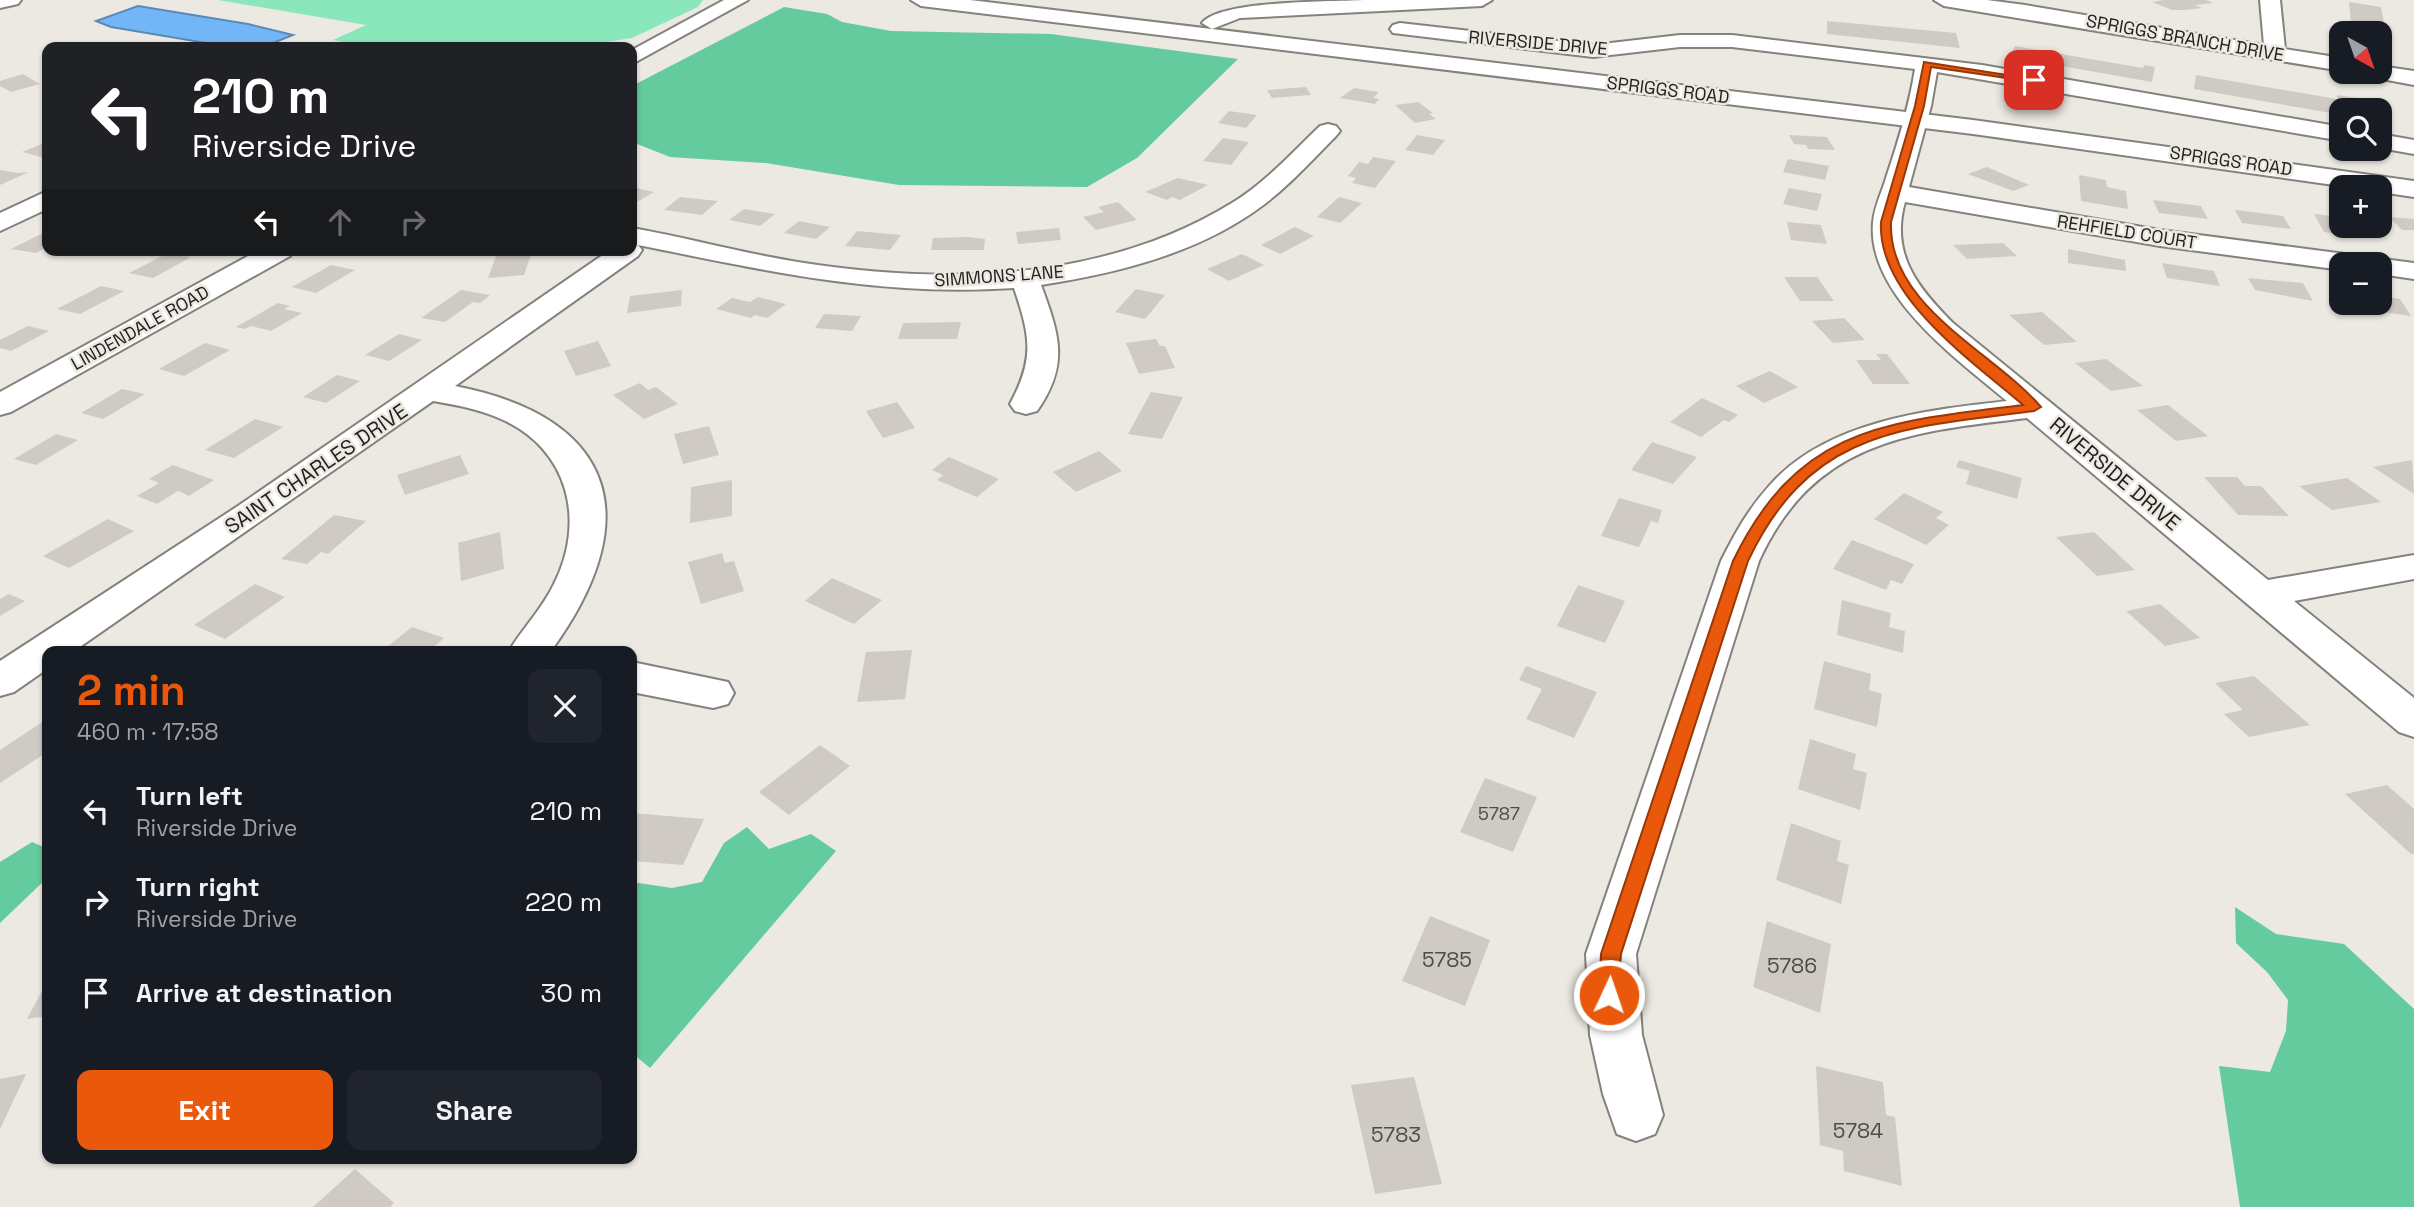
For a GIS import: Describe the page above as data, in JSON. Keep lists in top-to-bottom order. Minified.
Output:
{"streets":{"street":["SPRIGGS BRANCH DRIVE","RIVERSIDE DRIVE","SPRIGGS ROAD","REHFIELD COURT","SIMMONS LANE","LINDENDALE ROAD","SAINT CHARLES DRIVE"]},"crossings":[["RIVERSIDE DRIVE","SPRIGGS ROAD"],["RIVERSIDE DRIVE","REHFIELD COURT"]],"house_numbers":["5787","5785","5786","5784","5783"],"north":"bottom right","page":{"map_buttons":["+","−"],"turn":["210 m","Riverside Drive"],"heading":["2 min","460 m · 17:58"],"list":[{"name":"Turn left","note":"Riverside Drive","value":"210 m"},{"name":"Turn right","note":"Riverside Drive","value":"220 m"},{"name":"Arrive at destination","value":"30 m"}],"buttons":["Exit","Share"]}}
